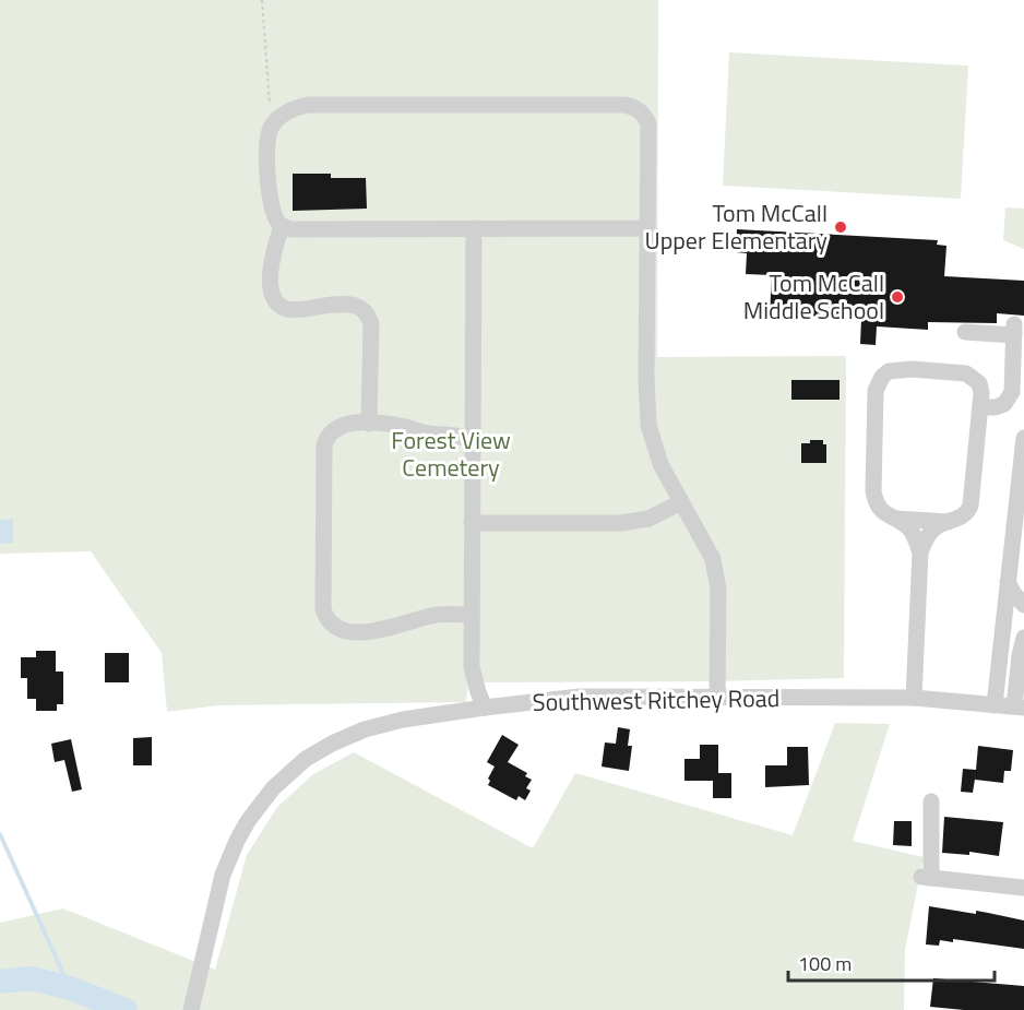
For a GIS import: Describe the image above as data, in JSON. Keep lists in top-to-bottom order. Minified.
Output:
{"streets":{"street":["Southwest Ritchey Road"]},"parks":["Forest View Cemetery"],"places":["Tom McCall Upper Elementary","Tom McCall Middle School"],"scale_bar":"100 m"}
